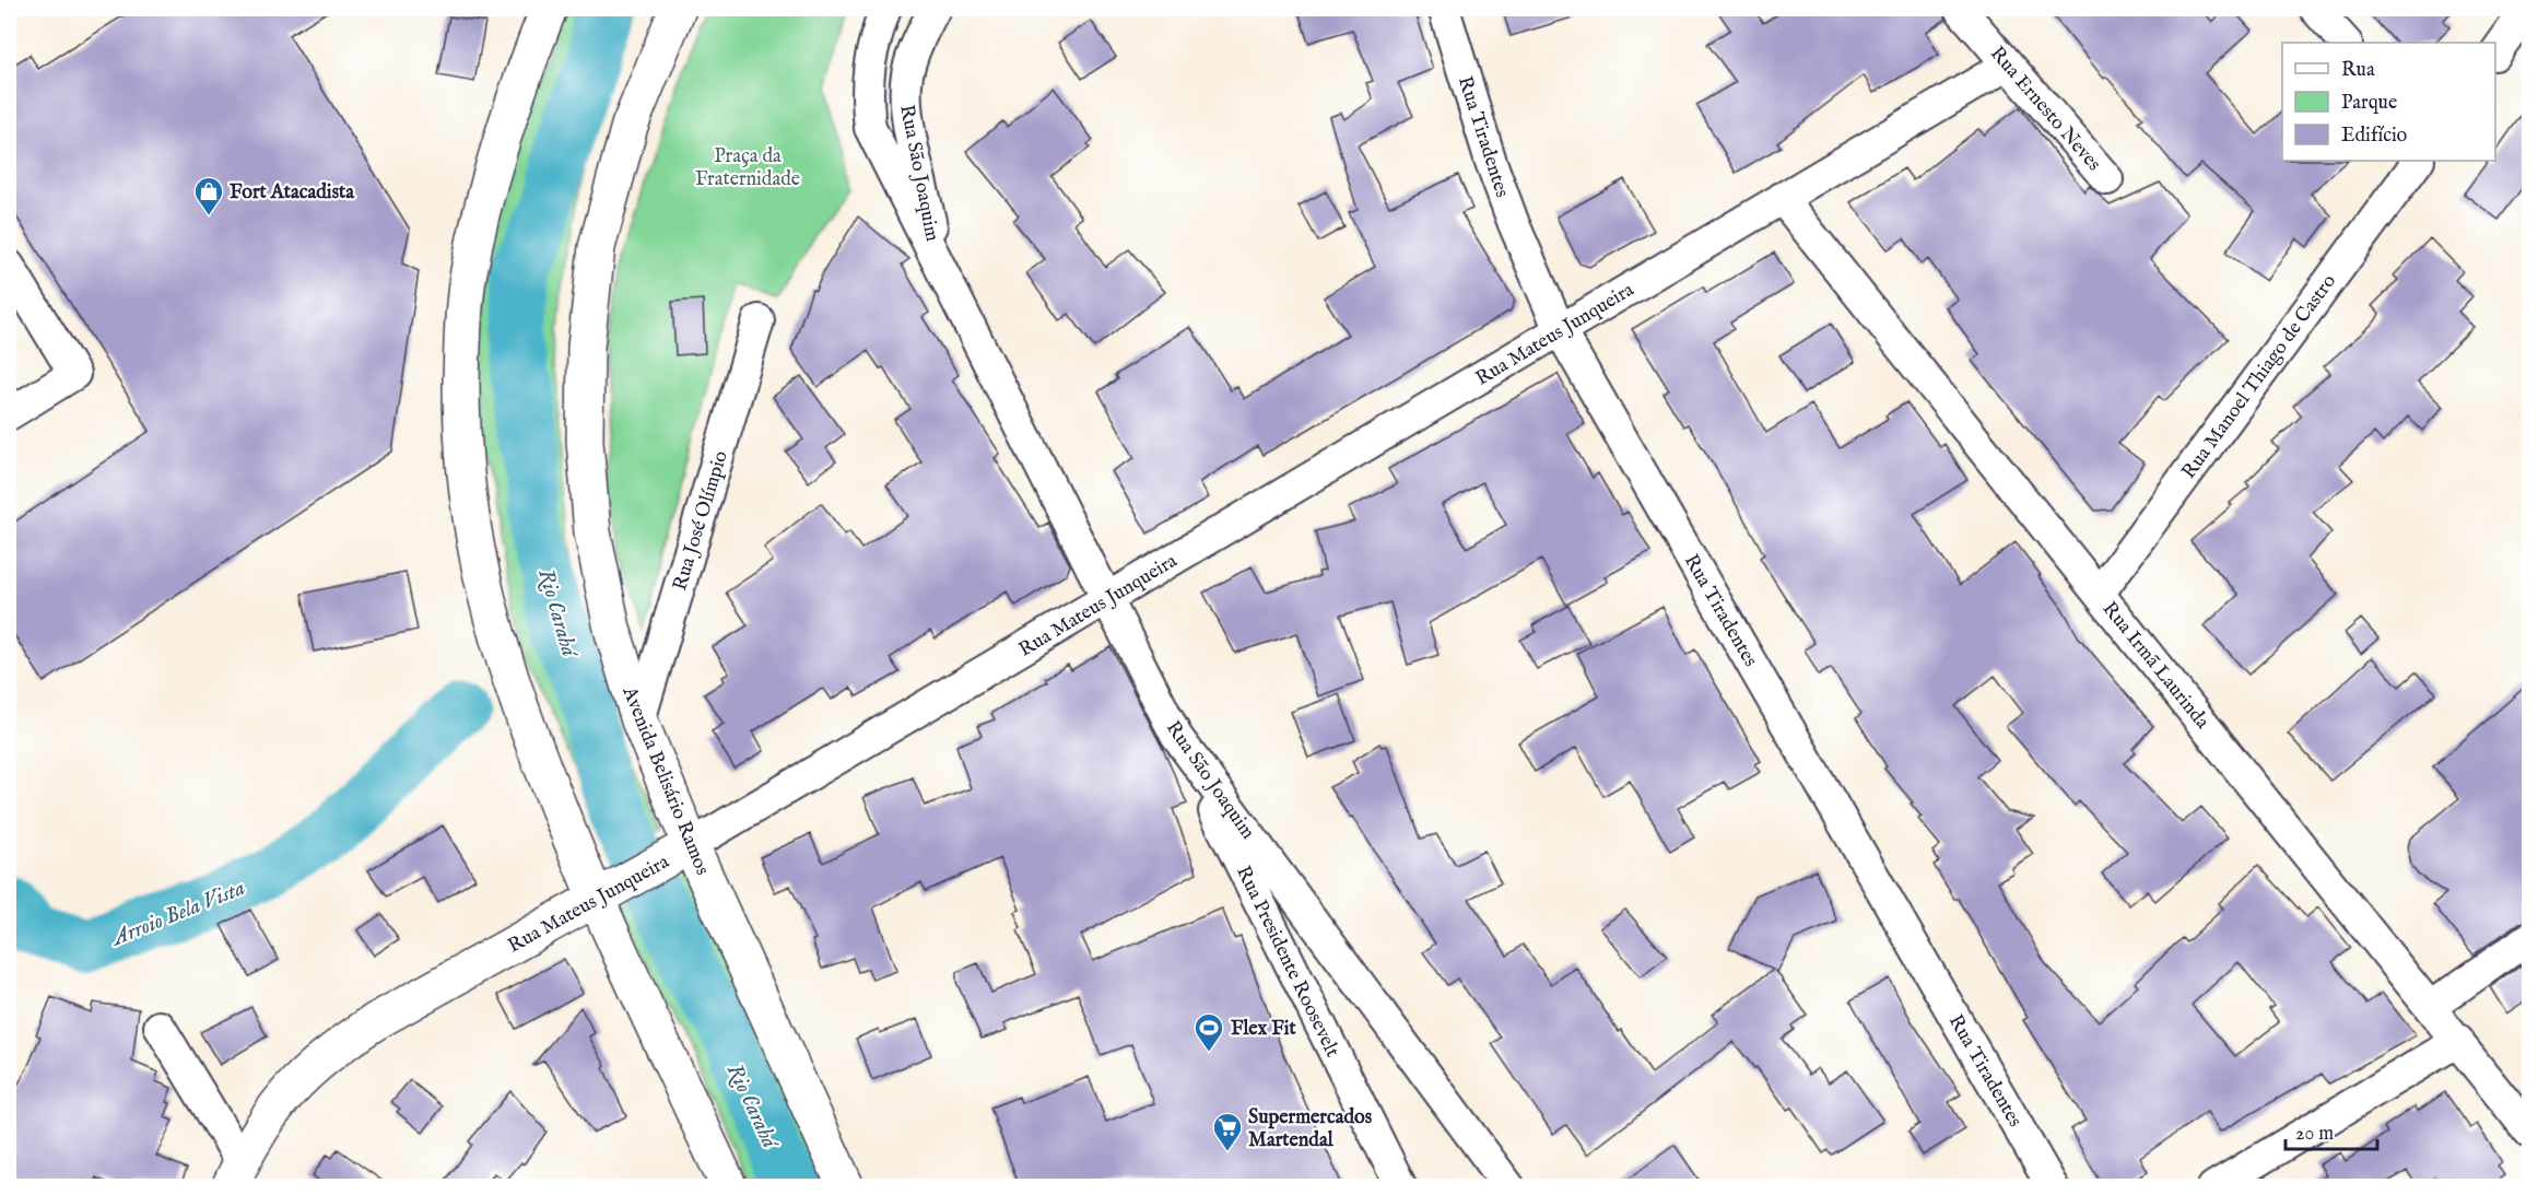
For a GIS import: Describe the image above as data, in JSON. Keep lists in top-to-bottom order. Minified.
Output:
{"streets":{"main road":["Rua Mateus Junqueira","Avenida Belisário Ramos"],"street":["Rua Ernesto Neves","Rua Tiradentes","Rua São Joaquim","Rua Manoel Thiago de Castro","Rua José Olímpio","Rua Irmã Laurinda","Rua Presidente Roosevelt"]},"crossings":[["Rua Ernesto Neves","Rua Mateus Junqueira"],["Rua Tiradentes","Rua Mateus Junqueira"],["Rua São Joaquim","Rua Mateus Junqueira"],["Rua São Joaquim","Rua Presidente Roosevelt"],["Rua Mateus Junqueira","Rua Irmã Laurinda"],["Rua Mateus Junqueira","Avenida Belisário Ramos"],["Rua Manoel Thiago de Castro","Rua Irmã Laurinda"],["Rua José Olímpio","Avenida Belisário Ramos"]],"water":["Rio Carahá","Arroio Bela Vista"],"parks":["Praça da Fraternidade"],"places":{"shop":["Fort Atacadista"],"sports":["Flex Fit"],"supermarket":["Supermercados Martendal"]},"legend":["Rua","Parque","Edifício"],"scale_bar":"20 m"}
